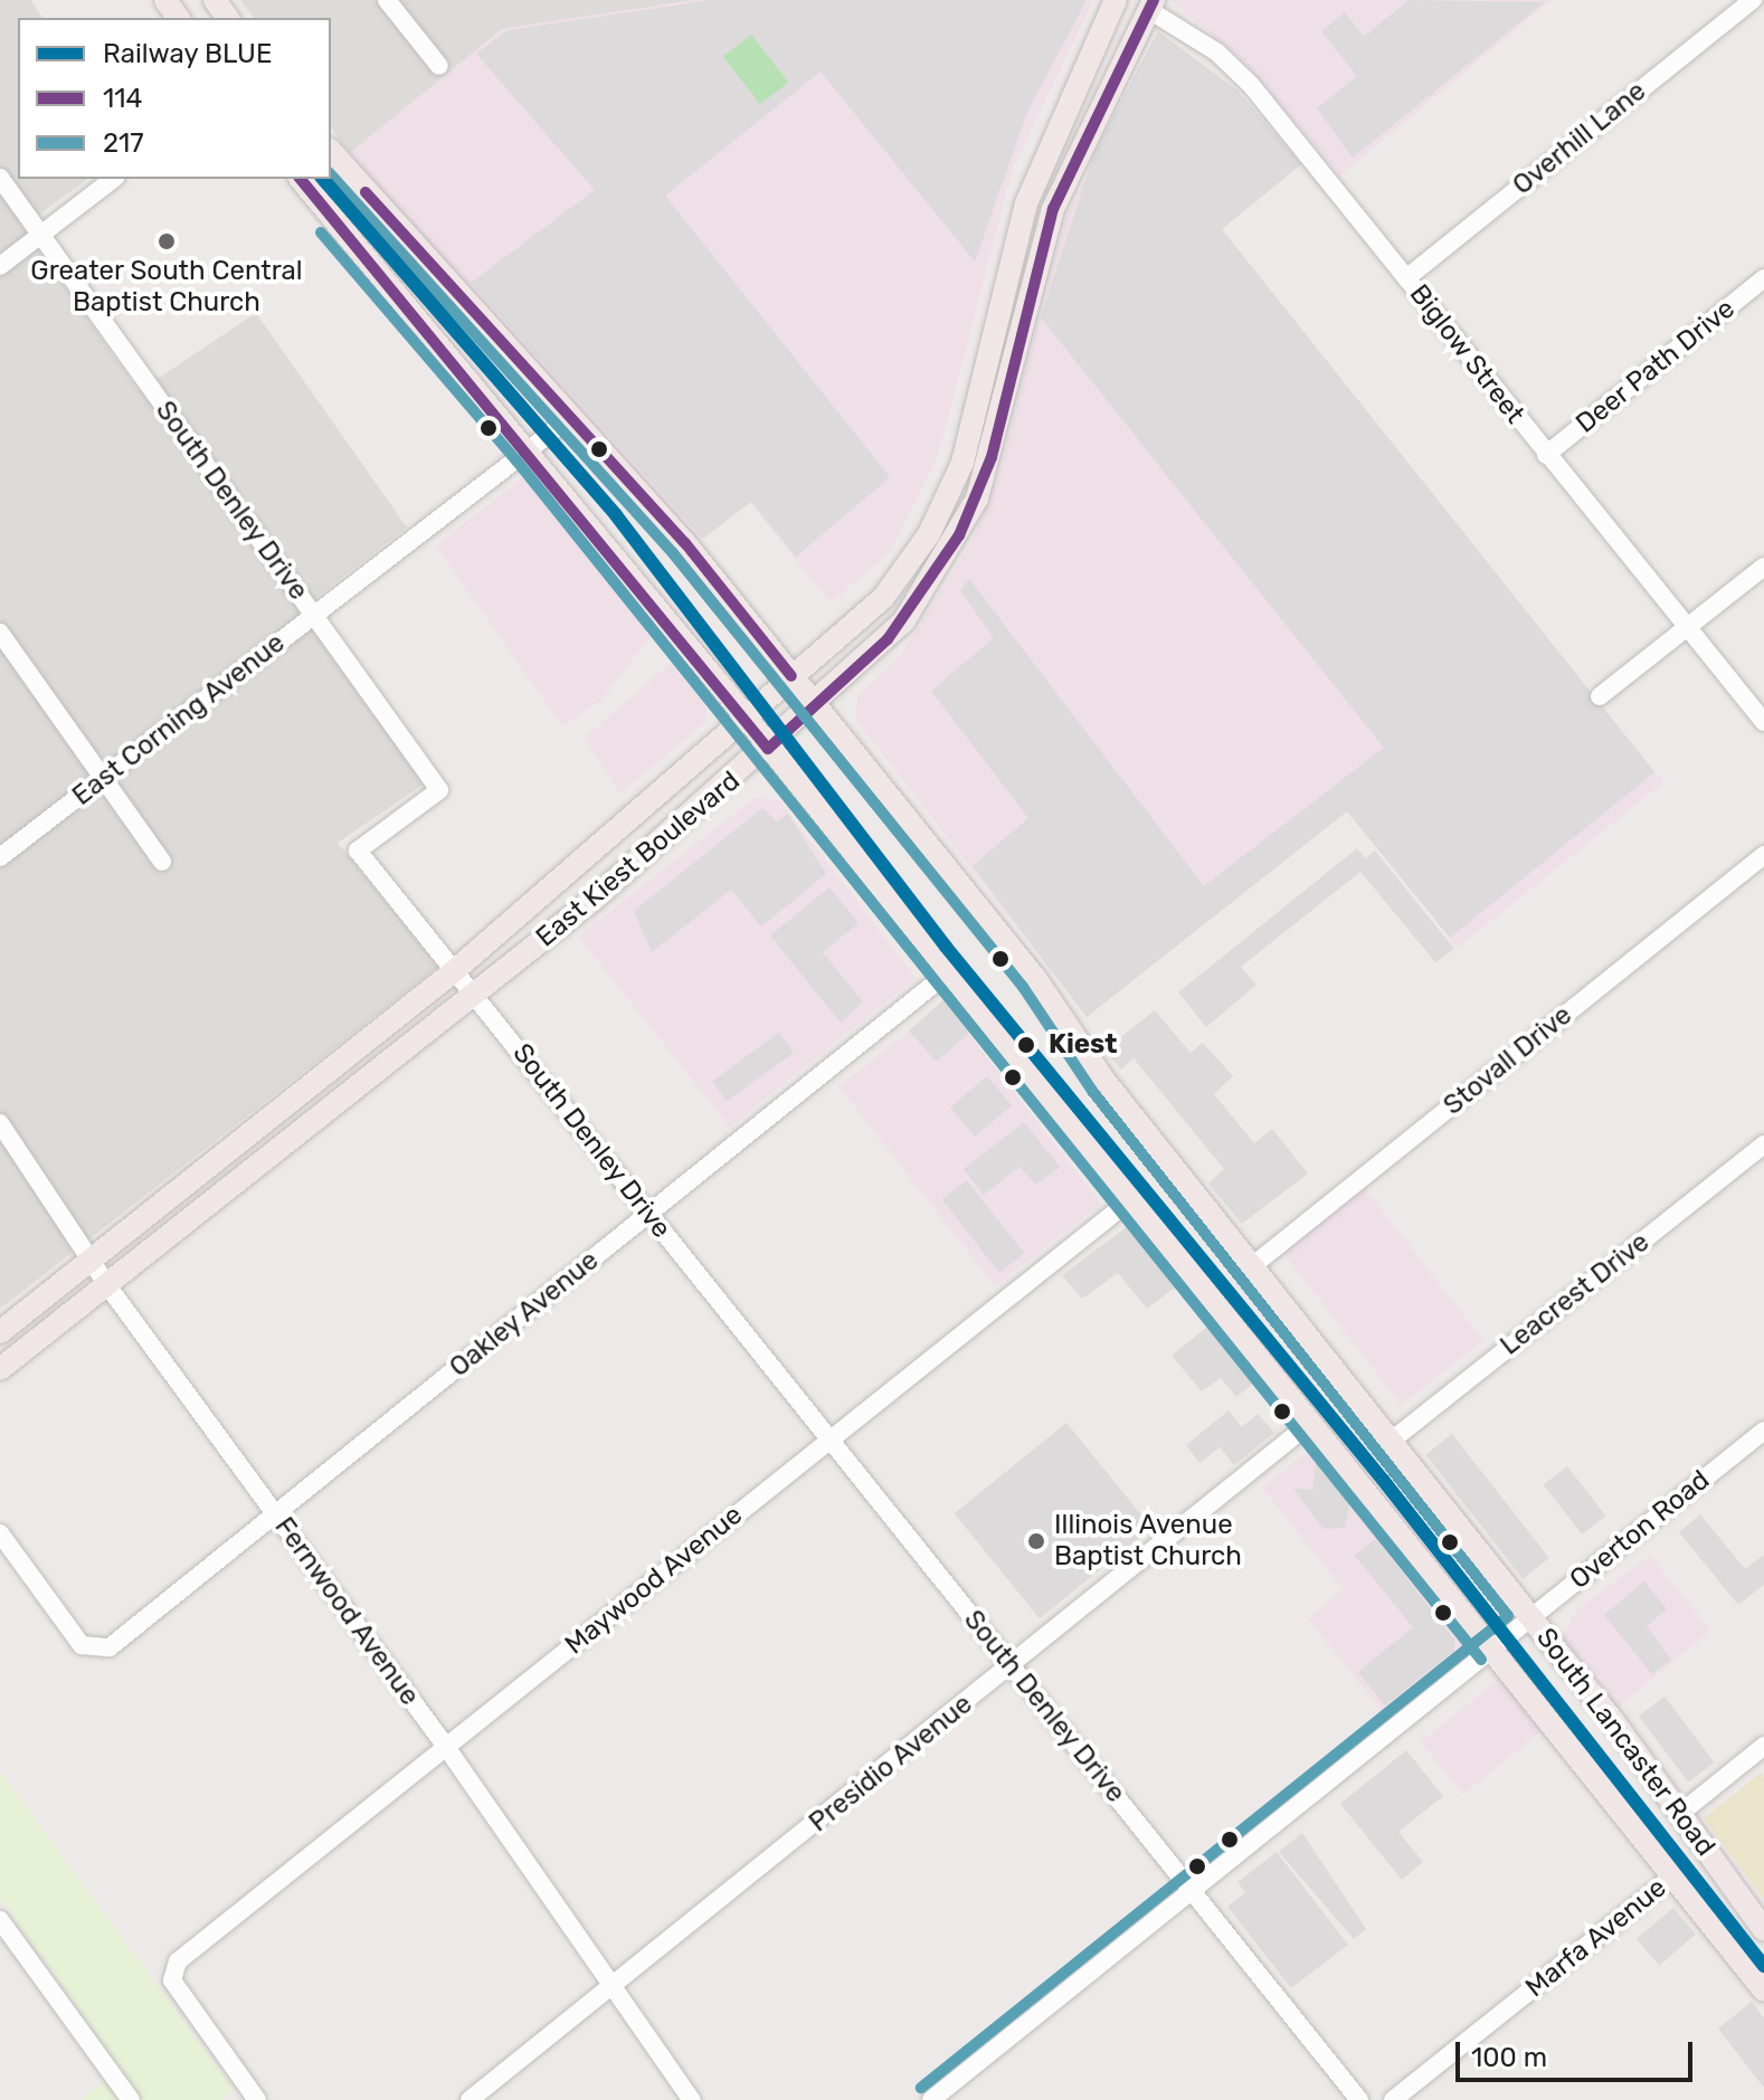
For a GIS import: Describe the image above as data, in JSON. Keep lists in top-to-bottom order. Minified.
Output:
{"streets":{"main road":["East Kiest Boulevard","South Lancaster Road"],"street":["Overhill Lane","Biglow Street","Deer Path Drive","South Denley Drive","East Corning Avenue","Stovall Drive","Leacrest Drive","Oakley Avenue","Overton Road","Maywood Avenue","Fernwood Avenue","Presidio Avenue","Marfa Avenue"]},"crossings":[["Overhill Lane","Biglow Street"],["Biglow Street","Deer Path Drive"],["Biglow Street","East Kiest Boulevard"],["South Denley Drive","East Corning Avenue"],["South Denley Drive","East Kiest Boulevard"],["South Denley Drive","Oakley Avenue"],["South Denley Drive","Overton Road"],["South Denley Drive","Maywood Avenue"],["South Denley Drive","Presidio Avenue"],["East Corning Avenue","South Lancaster Road"],["East Kiest Boulevard","Fernwood Avenue"],["East Kiest Boulevard","South Lancaster Road"],["Stovall Drive","South Lancaster Road"],["Leacrest Drive","South Lancaster Road"],["Oakley Avenue","Fernwood Avenue"],["Oakley Avenue","South Lancaster Road"],["Overton Road","South Lancaster Road"],["Maywood Avenue","Fernwood Avenue"],["Maywood Avenue","South Lancaster Road"],["Fernwood Avenue","Presidio Avenue"],["South Lancaster Road","Presidio Avenue"],["South Lancaster Road","Marfa Avenue"]],"places":["Greater South Central Baptist Church","Kiest","Illinois Avenue Baptist Church"],"lines":["transit line 114","transit line 217","rail line BLUE"],"legend":["Railway BLUE","114","217"],"scale_bar":"100 m"}
